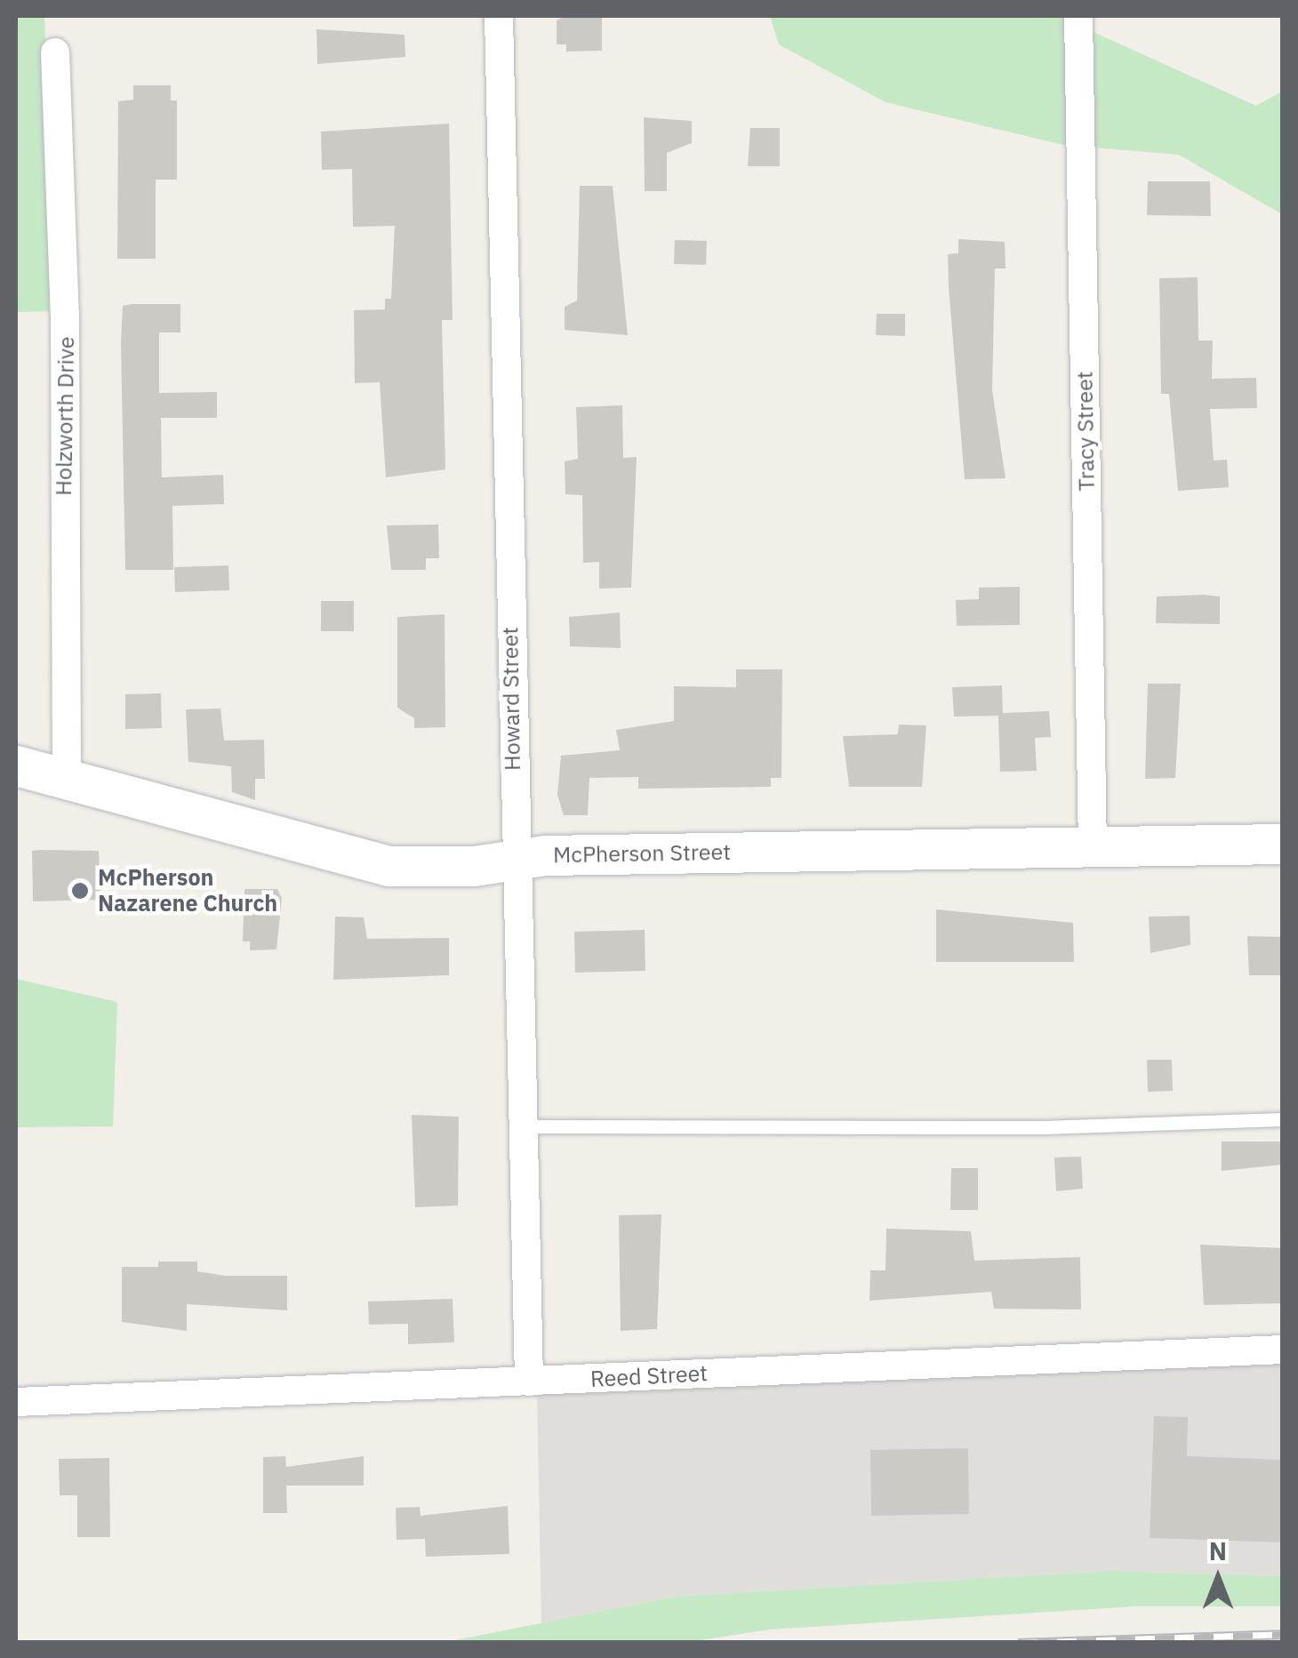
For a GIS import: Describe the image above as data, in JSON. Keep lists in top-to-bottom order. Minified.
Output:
{"streets":{"street":["Holzworth Drive","Tracy Street","Howard Street","McPherson Street","Reed Street"]},"crossings":[["Holzworth Drive","McPherson Street"],["Tracy Street","McPherson Street"],["Howard Street","McPherson Street"],["Howard Street","Reed Street"]],"places":["McPherson Nazarene Church"],"north":"top"}
